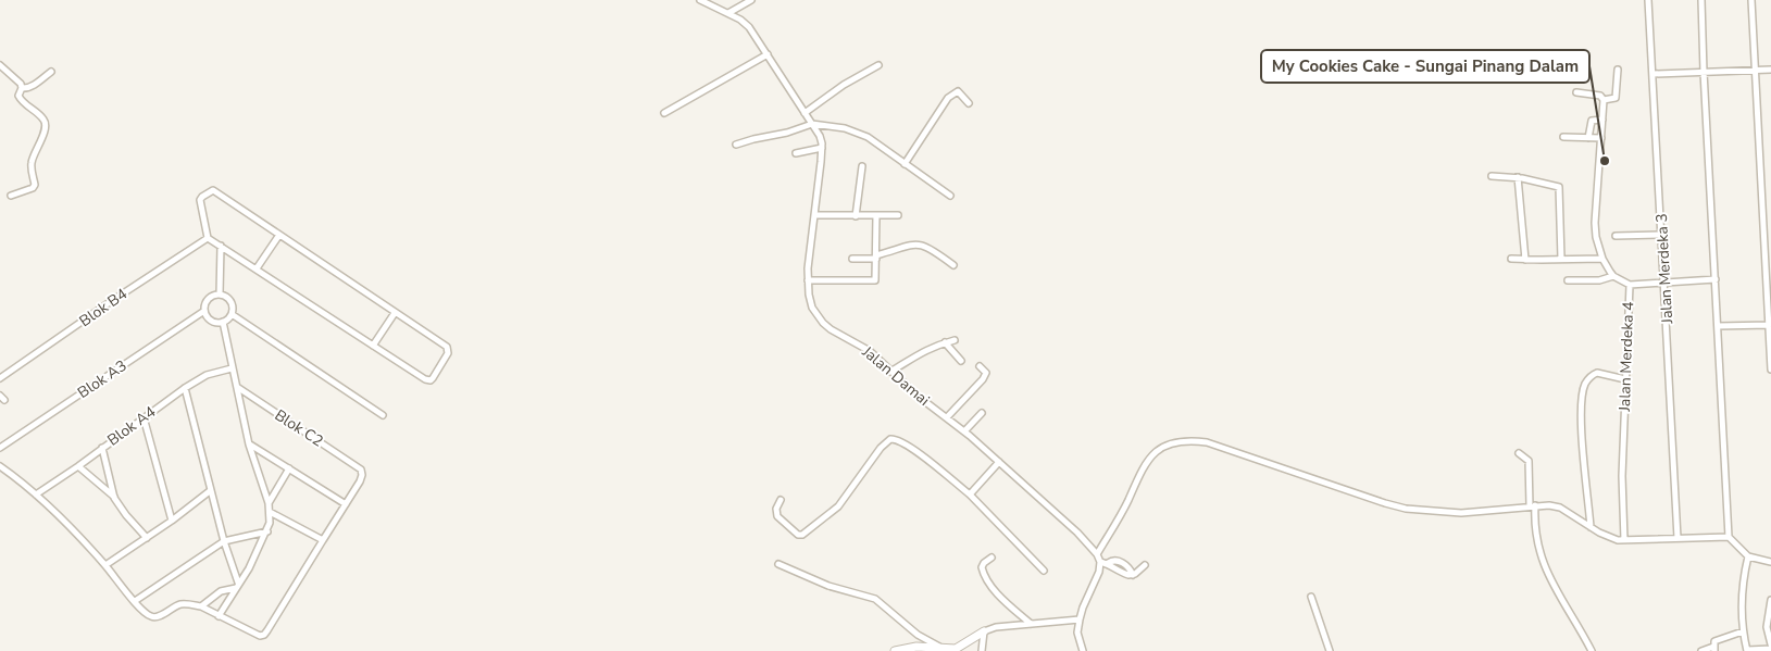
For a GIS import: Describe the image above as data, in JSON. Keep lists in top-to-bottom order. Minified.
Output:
{"streets":{"street":["Jalan Merdeka 3","Blok B4","Jalan Merdeka 4","Jalan Damai","Blok A3","Blok A4","Blok C2"]},"places":["My Cookies Cake - Sungai Pinang Dalam"]}
